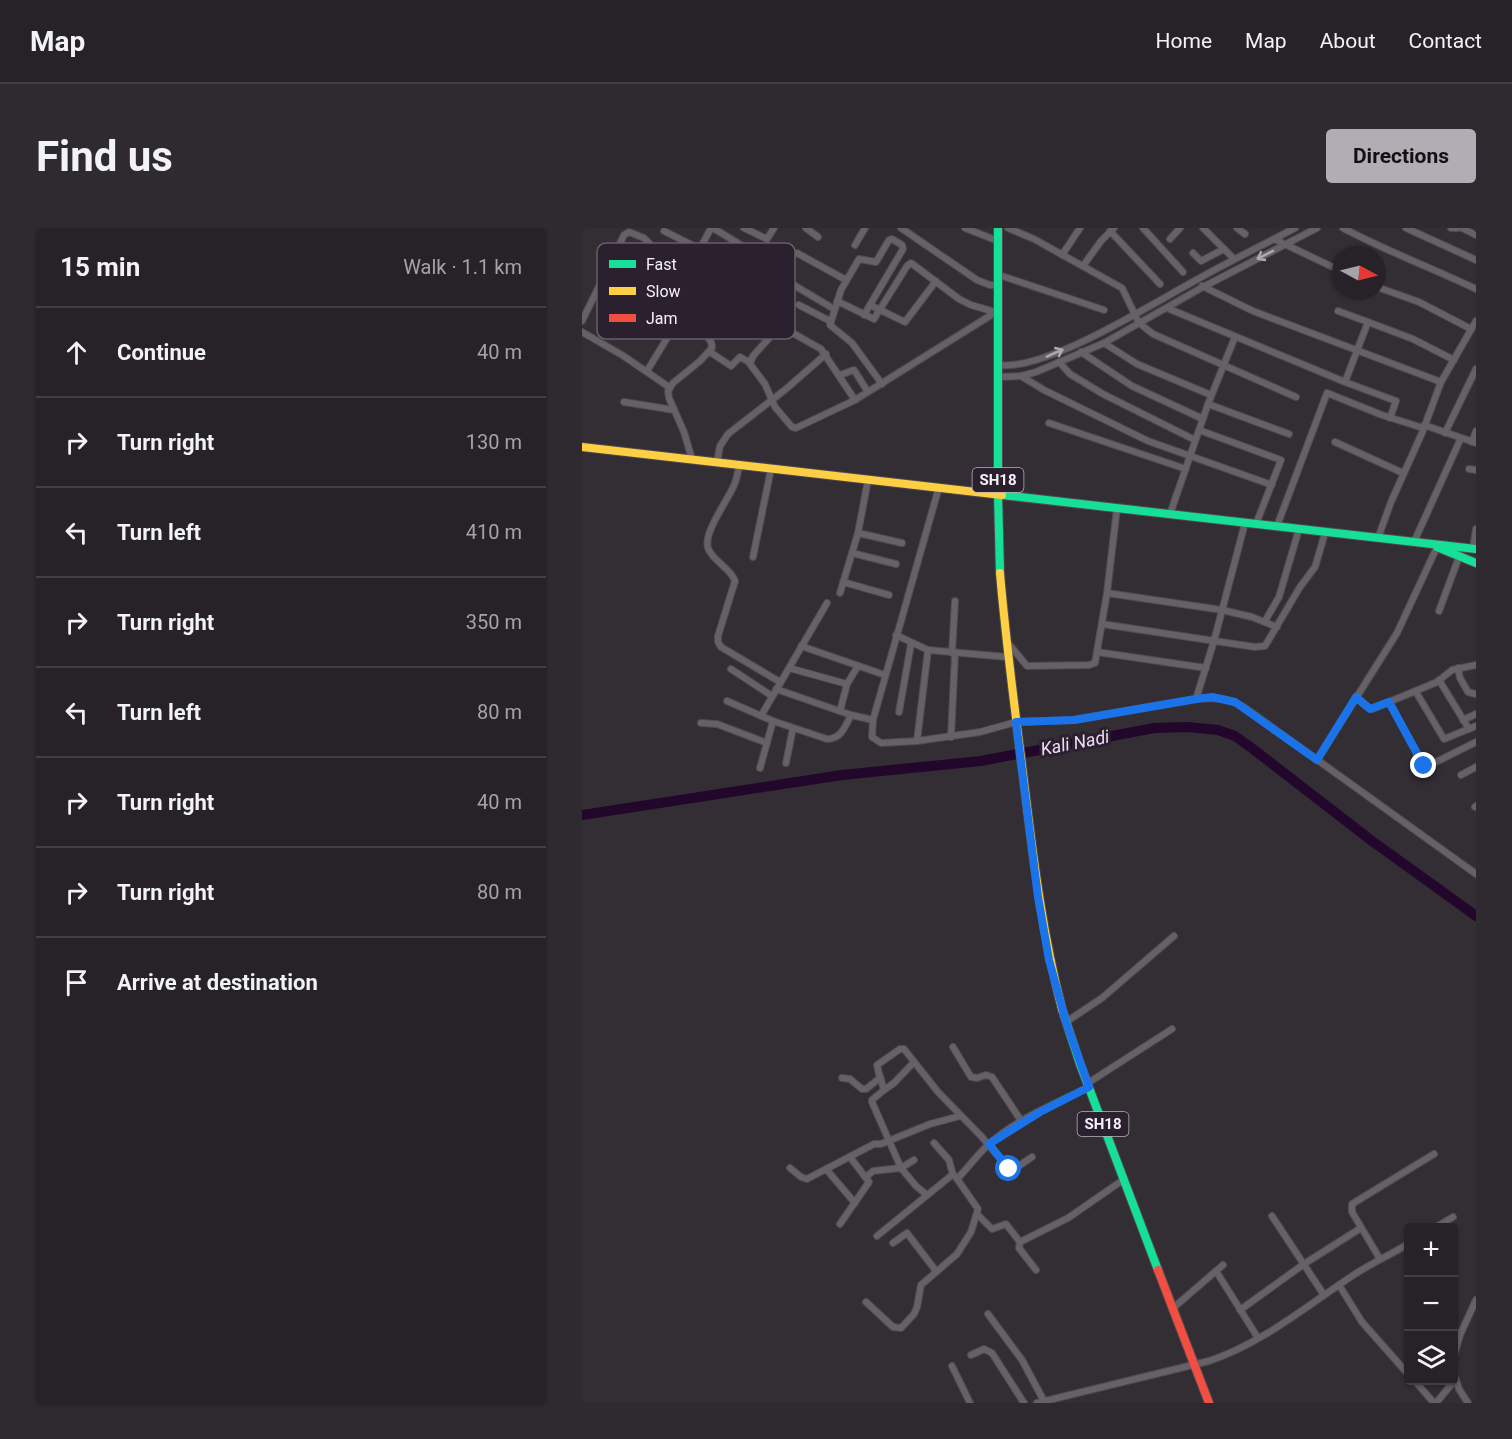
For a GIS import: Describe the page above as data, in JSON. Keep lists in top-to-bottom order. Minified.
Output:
{"streets":{"main road":["SH18"]},"water":["Kali Nadi"],"legend":["Fast","Slow","Jam"],"north":"right","page":{"header":"Map","nav":["Home","Map","About","Contact"],"buttons":"Directions","title":"Find us","heading":["15 min","Walk · 1.1 km"],"list":[["Continue","40 m"],["Turn right","130 m"],["Turn left","410 m"],["Turn right","350 m"],["Turn left","80 m"],["Turn right","40 m"],["Turn right","80 m"],"Arrive at destination"],"map_buttons":["+","−"]}}
